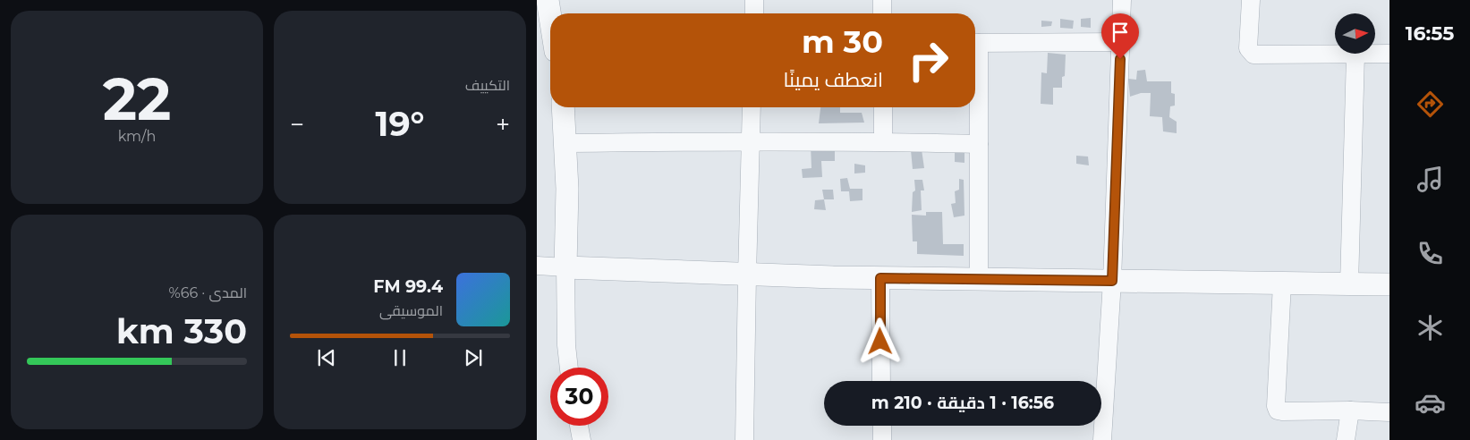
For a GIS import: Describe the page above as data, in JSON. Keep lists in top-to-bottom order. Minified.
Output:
{"north":"right","page":{"tabs":"16:55","tile":["التكييف",["22","km/h"],["المدى · 66%","330 km"]],"turn":["30 m","انعطف يمينًا"],"heat":["−","19°","+"],"song":["99.4 FM","الموسيقى"],"limit":"30","trip":"16:56 · 1 دقيقة · 210 m"}}
